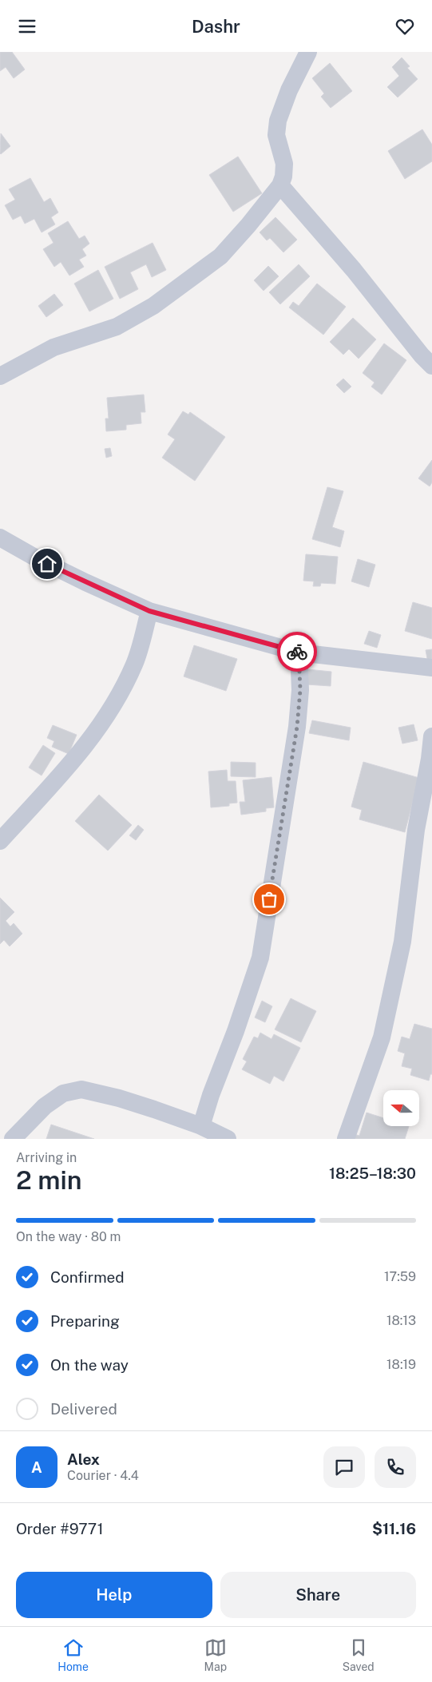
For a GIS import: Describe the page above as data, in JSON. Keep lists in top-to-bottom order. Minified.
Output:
{"north":"left","page":{"header":"Dashr","heading":["2 min","Arriving in","18:25–18:30"],"panel":["Alex","Courier · 4.4","Order #9771","$11.16"],"bar":"On the way · 80 m","list":[["Confirmed","17:59"],["Preparing","18:13"],["On the way","18:19"],"Delivered"],"round":"A","buttons":["Help","Share"],"tabs":["Home","Map","Saved"]}}
